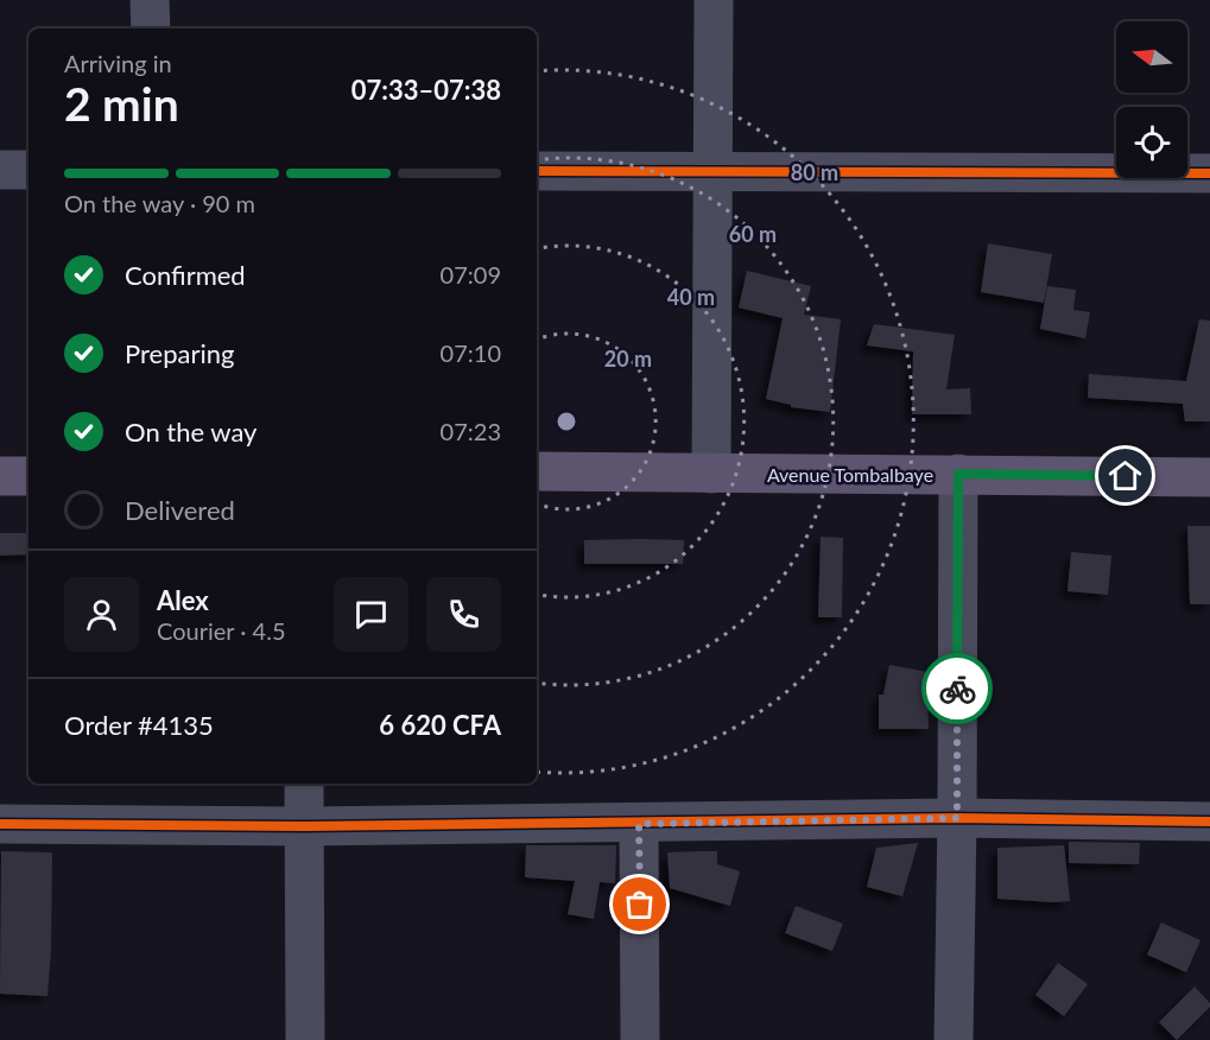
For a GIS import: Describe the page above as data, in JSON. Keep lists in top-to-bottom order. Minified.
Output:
{"streets":{"main road":["Avenue Tombalbaye"]},"north":"left","page":{"heading":["2 min","Arriving in","07:33–07:38"],"panel":["Alex","Courier · 4.5","Order #4135","6 620 CFA"],"bar":"On the way · 90 m","list":[["Confirmed","07:09"],["Preparing","07:10"],["On the way","07:23"],"Delivered"]},"rings":["80 m","60 m","40 m","20 m"]}
